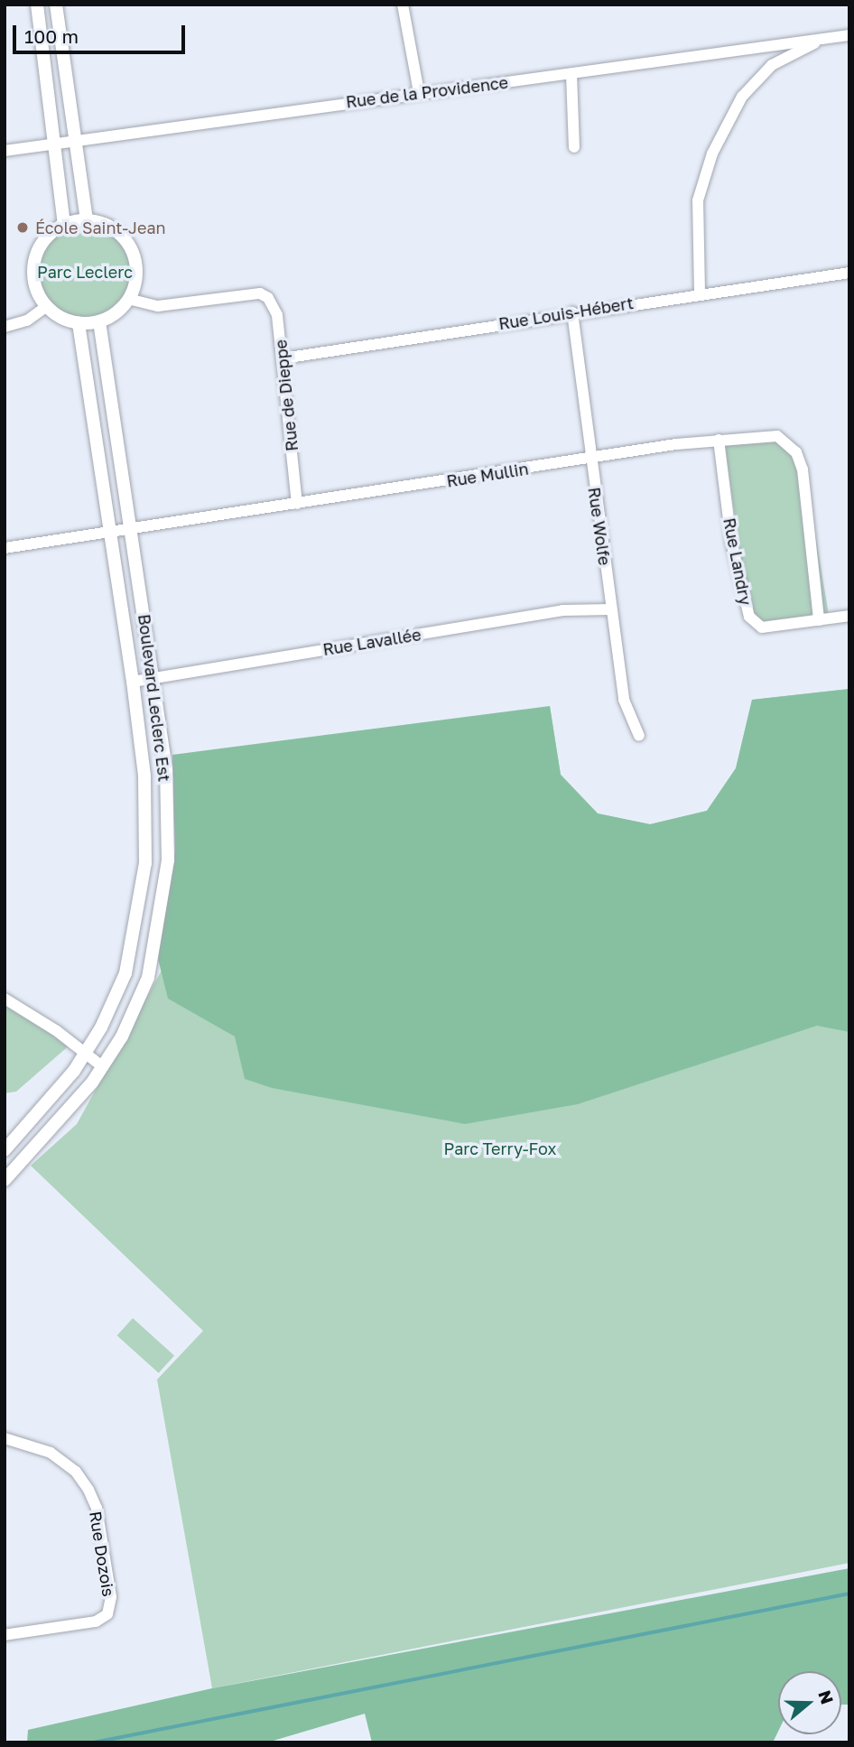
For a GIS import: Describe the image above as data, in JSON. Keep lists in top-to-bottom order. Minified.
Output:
{"streets":{"street":["Rue de la Providence","Rue Louis-Hébert","Rue de Dieppe","Rue Mullin","Rue Wolfe","Rue Landry","Rue Lavallée","Boulevard Leclerc Est","Rue Dozois"]},"crossings":[["Rue Louis-Hébert","Rue de Dieppe"],["Rue Louis-Hébert","Rue Wolfe"],["Rue de Dieppe","Rue Mullin"],["Rue de Dieppe","Boulevard Leclerc Est"],["Rue Mullin","Rue Wolfe"],["Rue Mullin","Rue Landry"],["Rue Mullin","Boulevard Leclerc Est"],["Rue Wolfe","Rue Lavallée"],["Rue Lavallée","Boulevard Leclerc Est"]],"parks":["Parc Leclerc","Parc Terry-Fox"],"places":["École Saint-Jean"],"scale_bar":"100 m","north":"right"}
